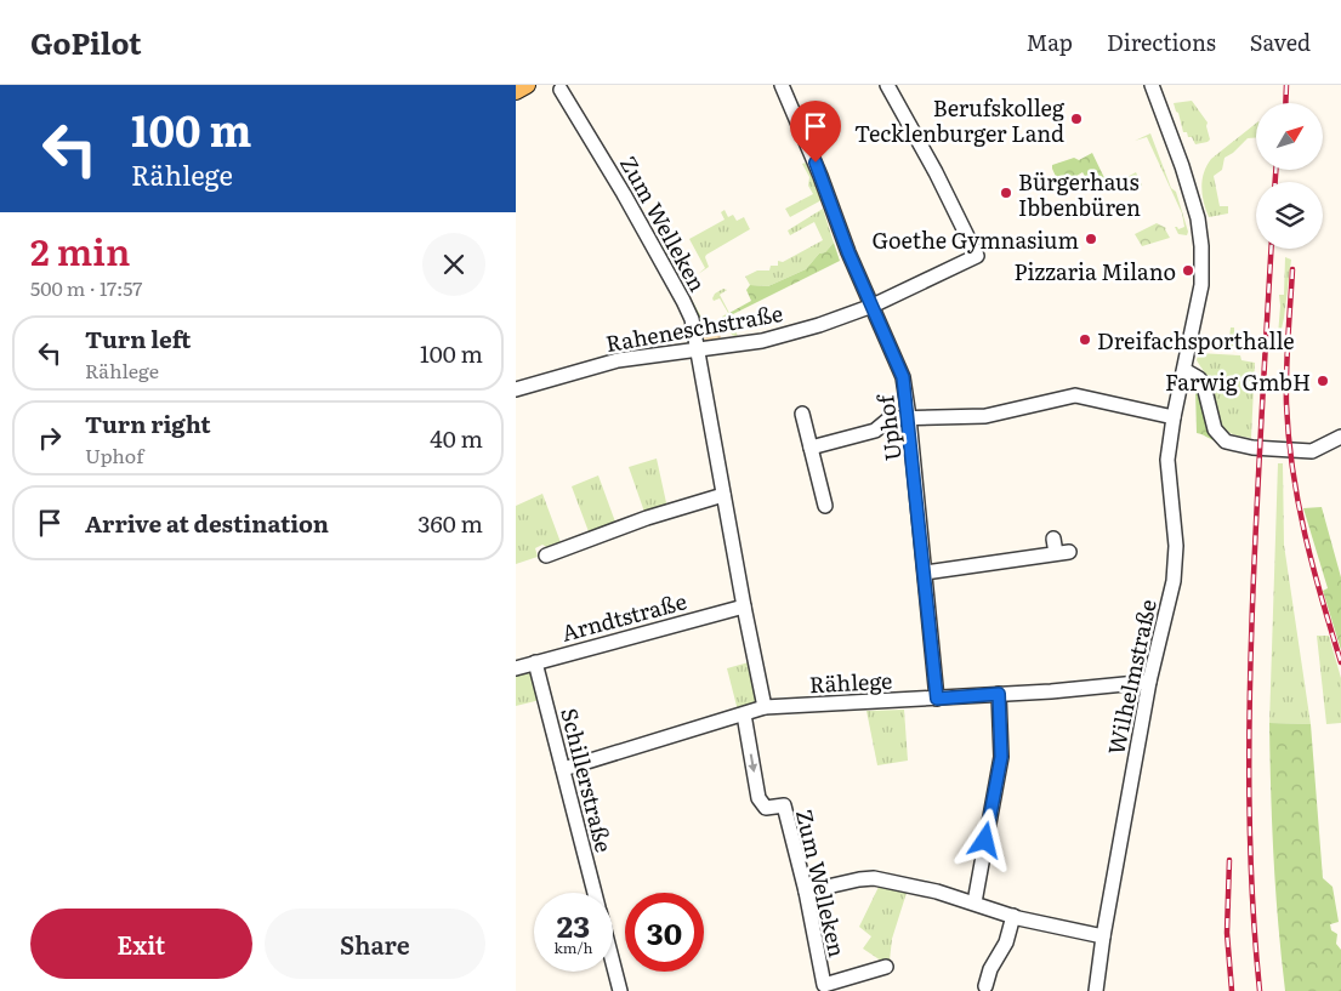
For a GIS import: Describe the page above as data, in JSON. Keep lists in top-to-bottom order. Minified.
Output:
{"streets":{"street":["Zum Welleken","Raheneschstraße","Uphof","Arndtstraße","Wilhelmstraße","Rählege","Schillerstraße"]},"crossings":[["Zum Welleken","Raheneschstraße"],["Zum Welleken","Arndtstraße"],["Zum Welleken","Rählege"],["Raheneschstraße","Uphof"],["Uphof","Rählege"],["Arndtstraße","Schillerstraße"],["Wilhelmstraße","Rählege"],["Rählege","Schillerstraße"]],"places":["Berufskolleg Tecklenburger Land","Bürgerhaus Ibbenbüren","Goethe Gymnasium","Pizzaria Milano","Dreifachsporthalle","Farwig GmbH"],"north":"top right","page":{"header":"GoPilot","nav":["Map","Directions","Saved"],"turn":["100 m","Rählege"],"heading":["2 min","500 m · 17:57"],"list":[{"name":"Turn left","note":"Rählege","value":"100 m"},{"name":"Turn right","note":"Uphof","value":"40 m"},{"name":"Arrive at destination","value":"360 m"}],"speed":"23 km/h","limit":"30","buttons":["Exit","Share"]}}
